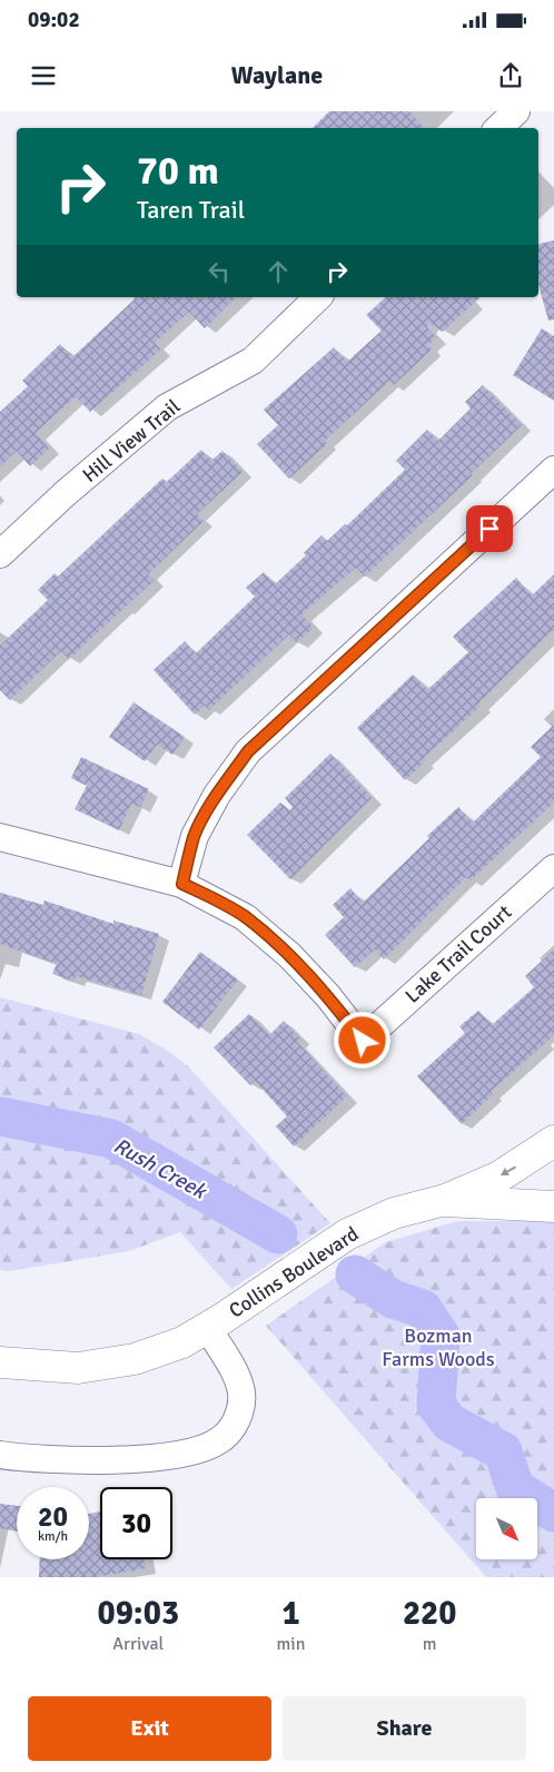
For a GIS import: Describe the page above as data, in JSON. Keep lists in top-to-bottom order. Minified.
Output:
{"streets":{"street":["Hill View Trail","Lake Trail Court","Collins Boulevard"]},"water":["Rush Creek"],"parks":["Bozman Farms Woods"],"north":"bottom right","page":{"status":"09:02","header":"Waylane","turn":["70 m","Taren Trail"],"speed":"20 km/h","limit":"30","eta":["09:03","Arrival","1","min","220","m"],"buttons":["Exit","Share"]}}
